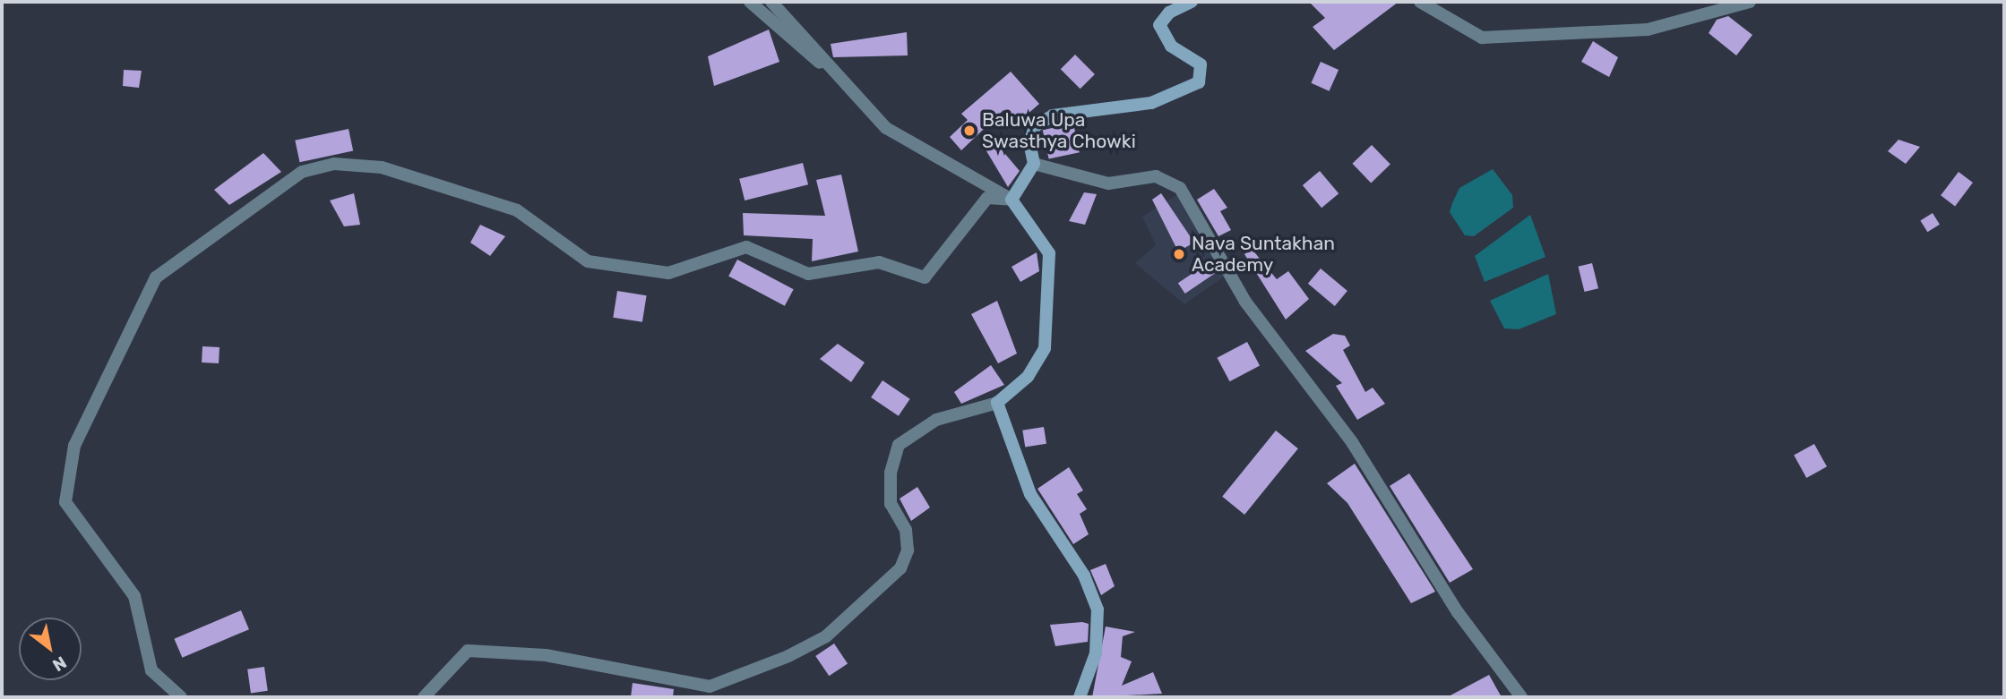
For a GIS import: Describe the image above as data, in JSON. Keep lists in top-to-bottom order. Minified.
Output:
{"places":["Baluwa Upa Swasthya Chowki","Nava Suntakhan Academy"],"north":"bottom right"}
